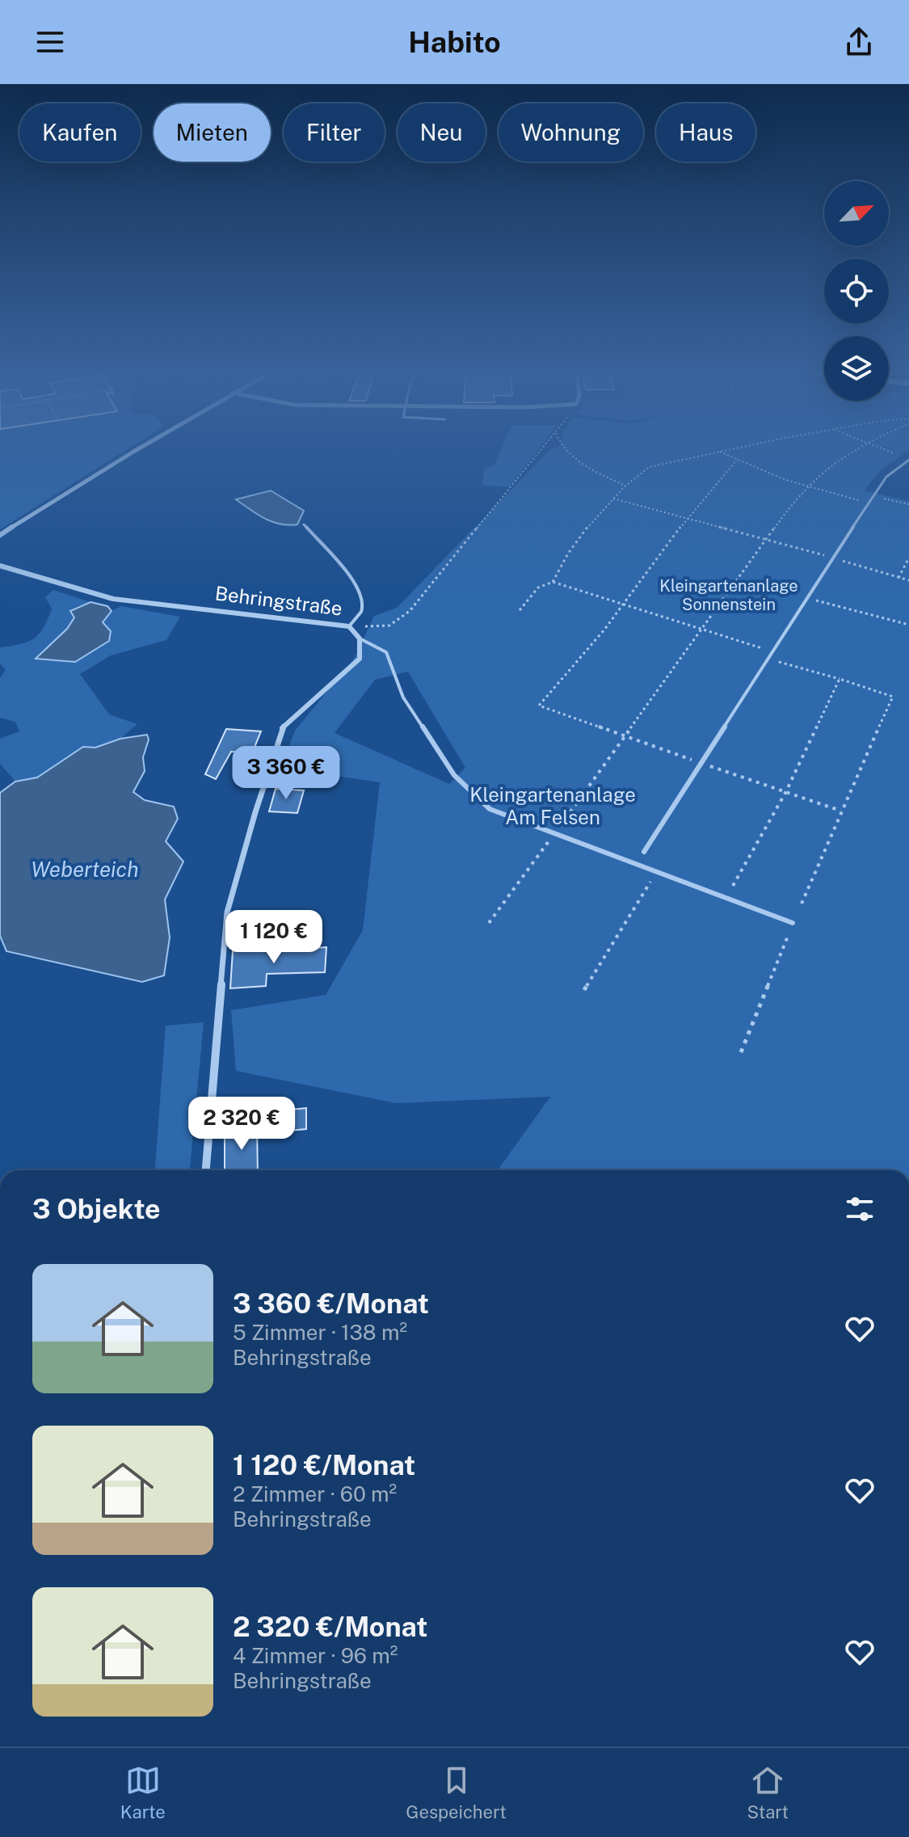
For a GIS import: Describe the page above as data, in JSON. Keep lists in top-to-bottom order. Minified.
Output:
{"streets":{"street":["Behringstraße"]},"water":["Weberteich"],"parks":["Kleingartenanlage Sonnenstein","Kleingartenanlage Am Felsen"],"north":"top right","page":{"header":"Habito","chip":["Kaufen","Mieten","Filter","Neu","Wohnung","Haus"],"price":["3 360 €","1 120 €","2 320 €"],"heading":"3 Objekte","list":[{"name":"3 360 €/Monat","note":"5 Zimmer · 138 m² · Behringstraße"},{"name":"1 120 €/Monat","note":"2 Zimmer · 60 m² · Behringstraße"},{"name":"2 320 €/Monat","note":"4 Zimmer · 96 m² · Behringstraße"}],"tabs":["Karte","Gespeichert","Start"]}}
